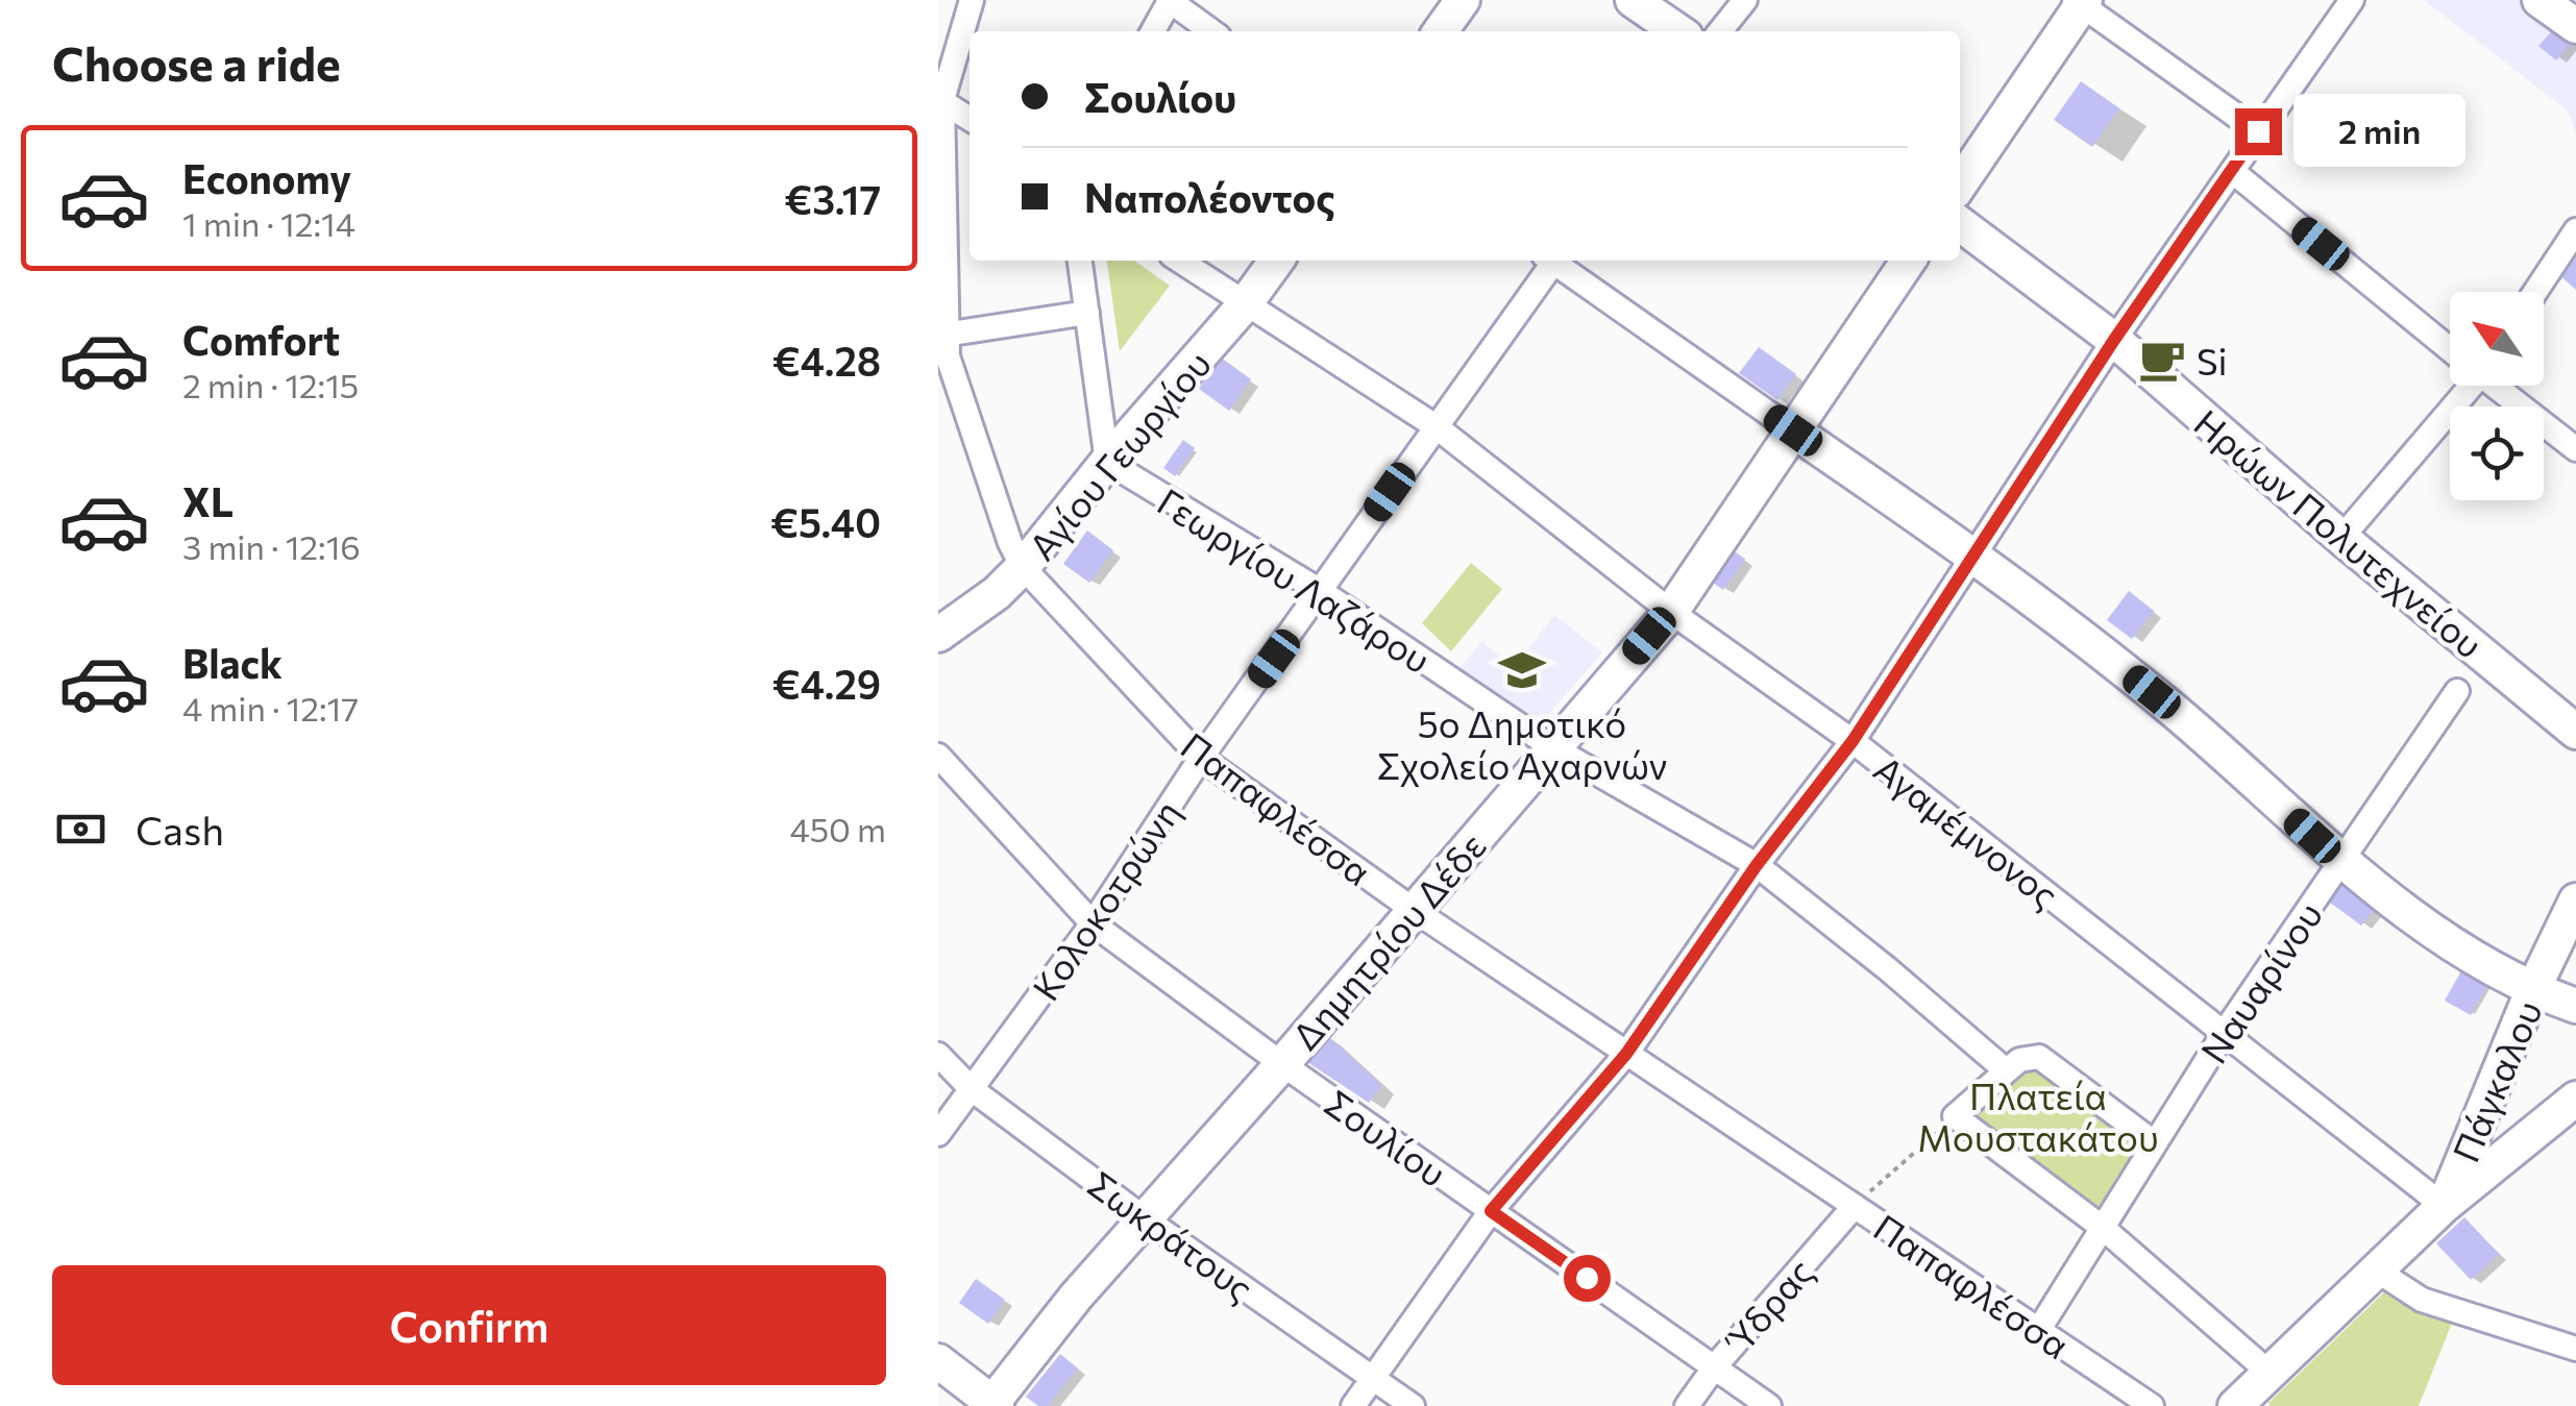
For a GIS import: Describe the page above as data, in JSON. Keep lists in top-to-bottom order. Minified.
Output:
{"streets":{"street":["Αγίου Γεωργίου","Ηρώων Πολυτεχνείου","Γεωργίου Λαζάρου","Παπαφλέσσα","Αγαμέμνονος","Κολοκοτρώνη","Δημητρίου Δέδε","Ναυαρίνου","Πάγκαλου","Σουλίου","Σωκράτους","Ύδρας"]},"crossings":[["Αγίου Γεωργίου","Γεωργίου Λαζάρου"],["Αγίου Γεωργίου","Παπαφλέσσα"],["Αγίου Γεωργίου","Αγαμέμνονος"],["Γεωργίου Λαζάρου","Κολοκοτρώνη"],["Γεωργίου Λαζάρου","Δημητρίου Δέδε"],["Παπαφλέσσα","Κολοκοτρώνη"],["Παπαφλέσσα","Δημητρίου Δέδε"],["Παπαφλέσσα","Ναυαρίνου"],["Παπαφλέσσα","Ύδρας"],["Αγαμέμνονος","Κολοκοτρώνη"],["Αγαμέμνονος","Δημητρίου Δέδε"],["Αγαμέμνονος","Ναυαρίνου"],["Αγαμέμνονος","Πάγκαλου"],["Κολοκοτρώνη","Σουλίου"],["Κολοκοτρώνη","Σωκράτους"],["Δημητρίου Δέδε","Σουλίου"],["Δημητρίου Δέδε","Σωκράτους"],["Σουλίου","Ύδρας"]],"parks":["Πλατεία Μουστακάτου"],"places":{"cafe":["Si"],"school or university":["5ο Δημοτικό Σχολείο Αχαρνών"]},"north":"top left","page":{"heading":"Choose a ride","banner":["Σουλίου","Ναπολέοντος"],"bubble":"2 min","list":[{"name":"Economy","note":"1 min · 12:14","value":"€3.17"},{"name":"Comfort","note":"2 min · 12:15","value":"€4.28"},{"name":"XL","note":"3 min · 12:16","value":"€5.40"},{"name":"Black","note":"4 min · 12:17","value":"€4.29"}],"pay":["Cash","450 m"],"buttons":"Confirm"}}
